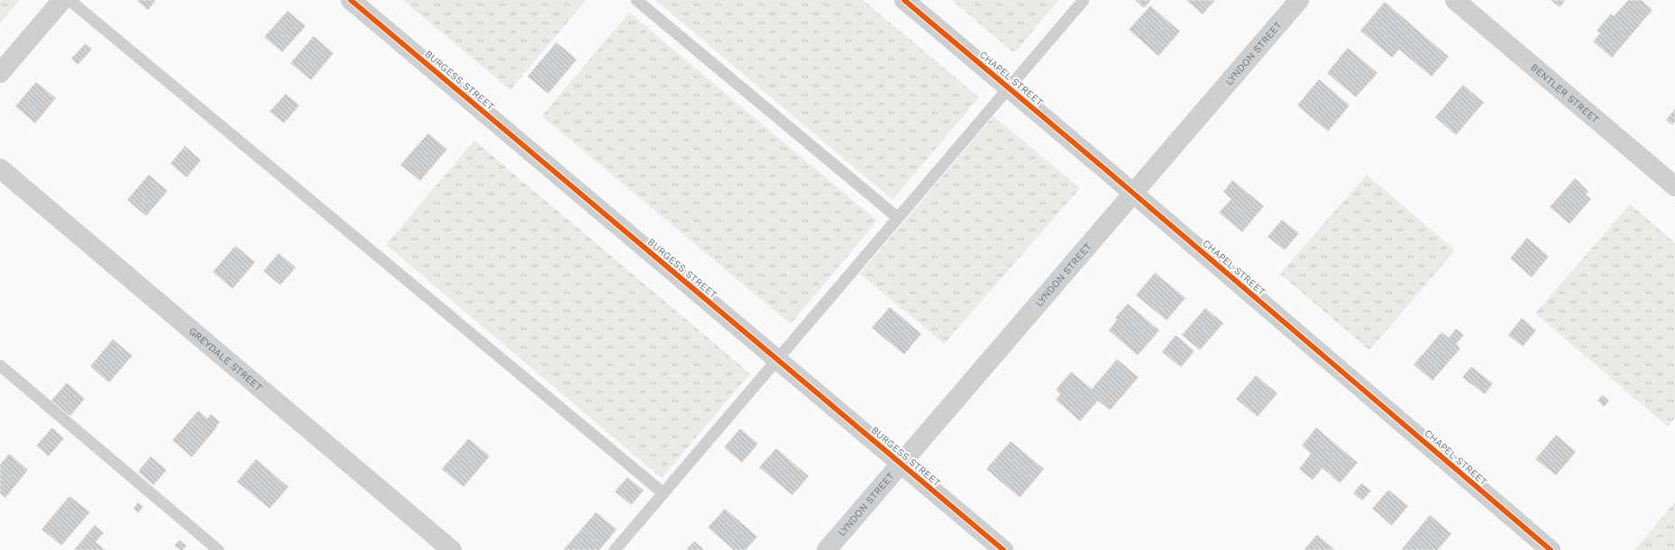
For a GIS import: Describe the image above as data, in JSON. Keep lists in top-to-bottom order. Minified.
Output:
{"streets":{"street":["LYNDON STREET","CHAPEL STREET","BURGESS STREET","BENTLER STREET","GREYDALE STREET"]},"crossings":[["LYNDON STREET","CHAPEL STREET"],["LYNDON STREET","BURGESS STREET"]]}
